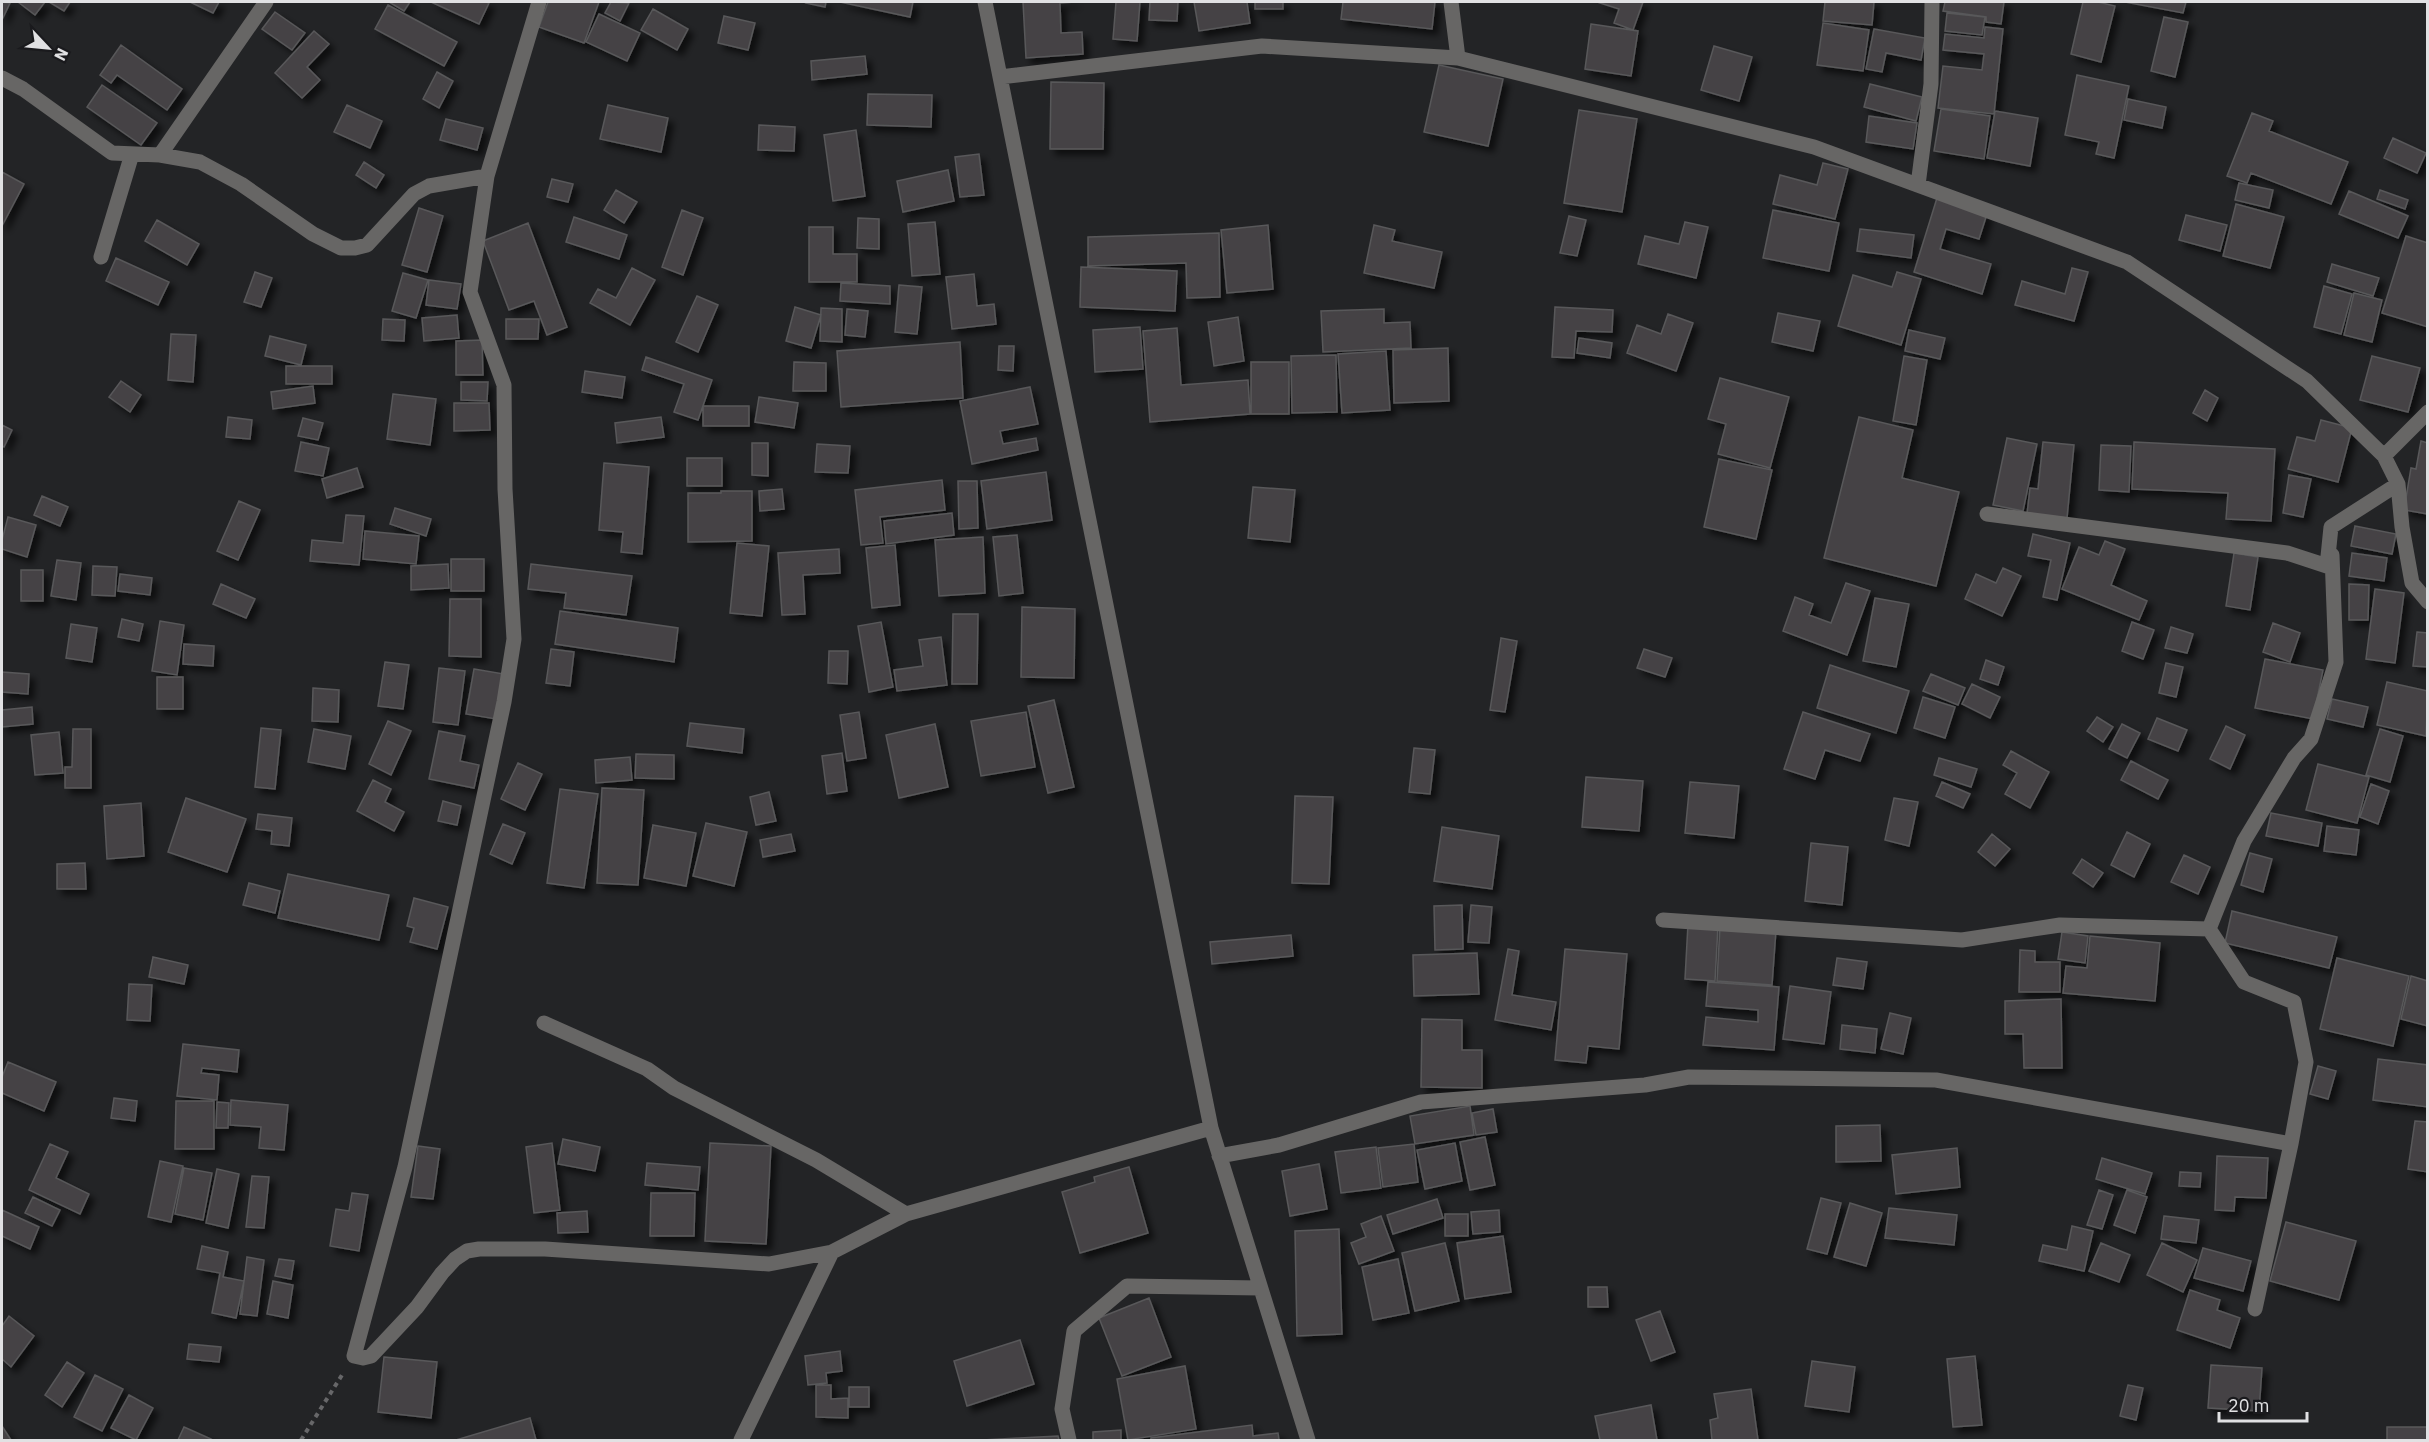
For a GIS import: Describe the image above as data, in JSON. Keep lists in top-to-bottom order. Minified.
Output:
{"scale_bar":"20 m","north":"bottom right"}
